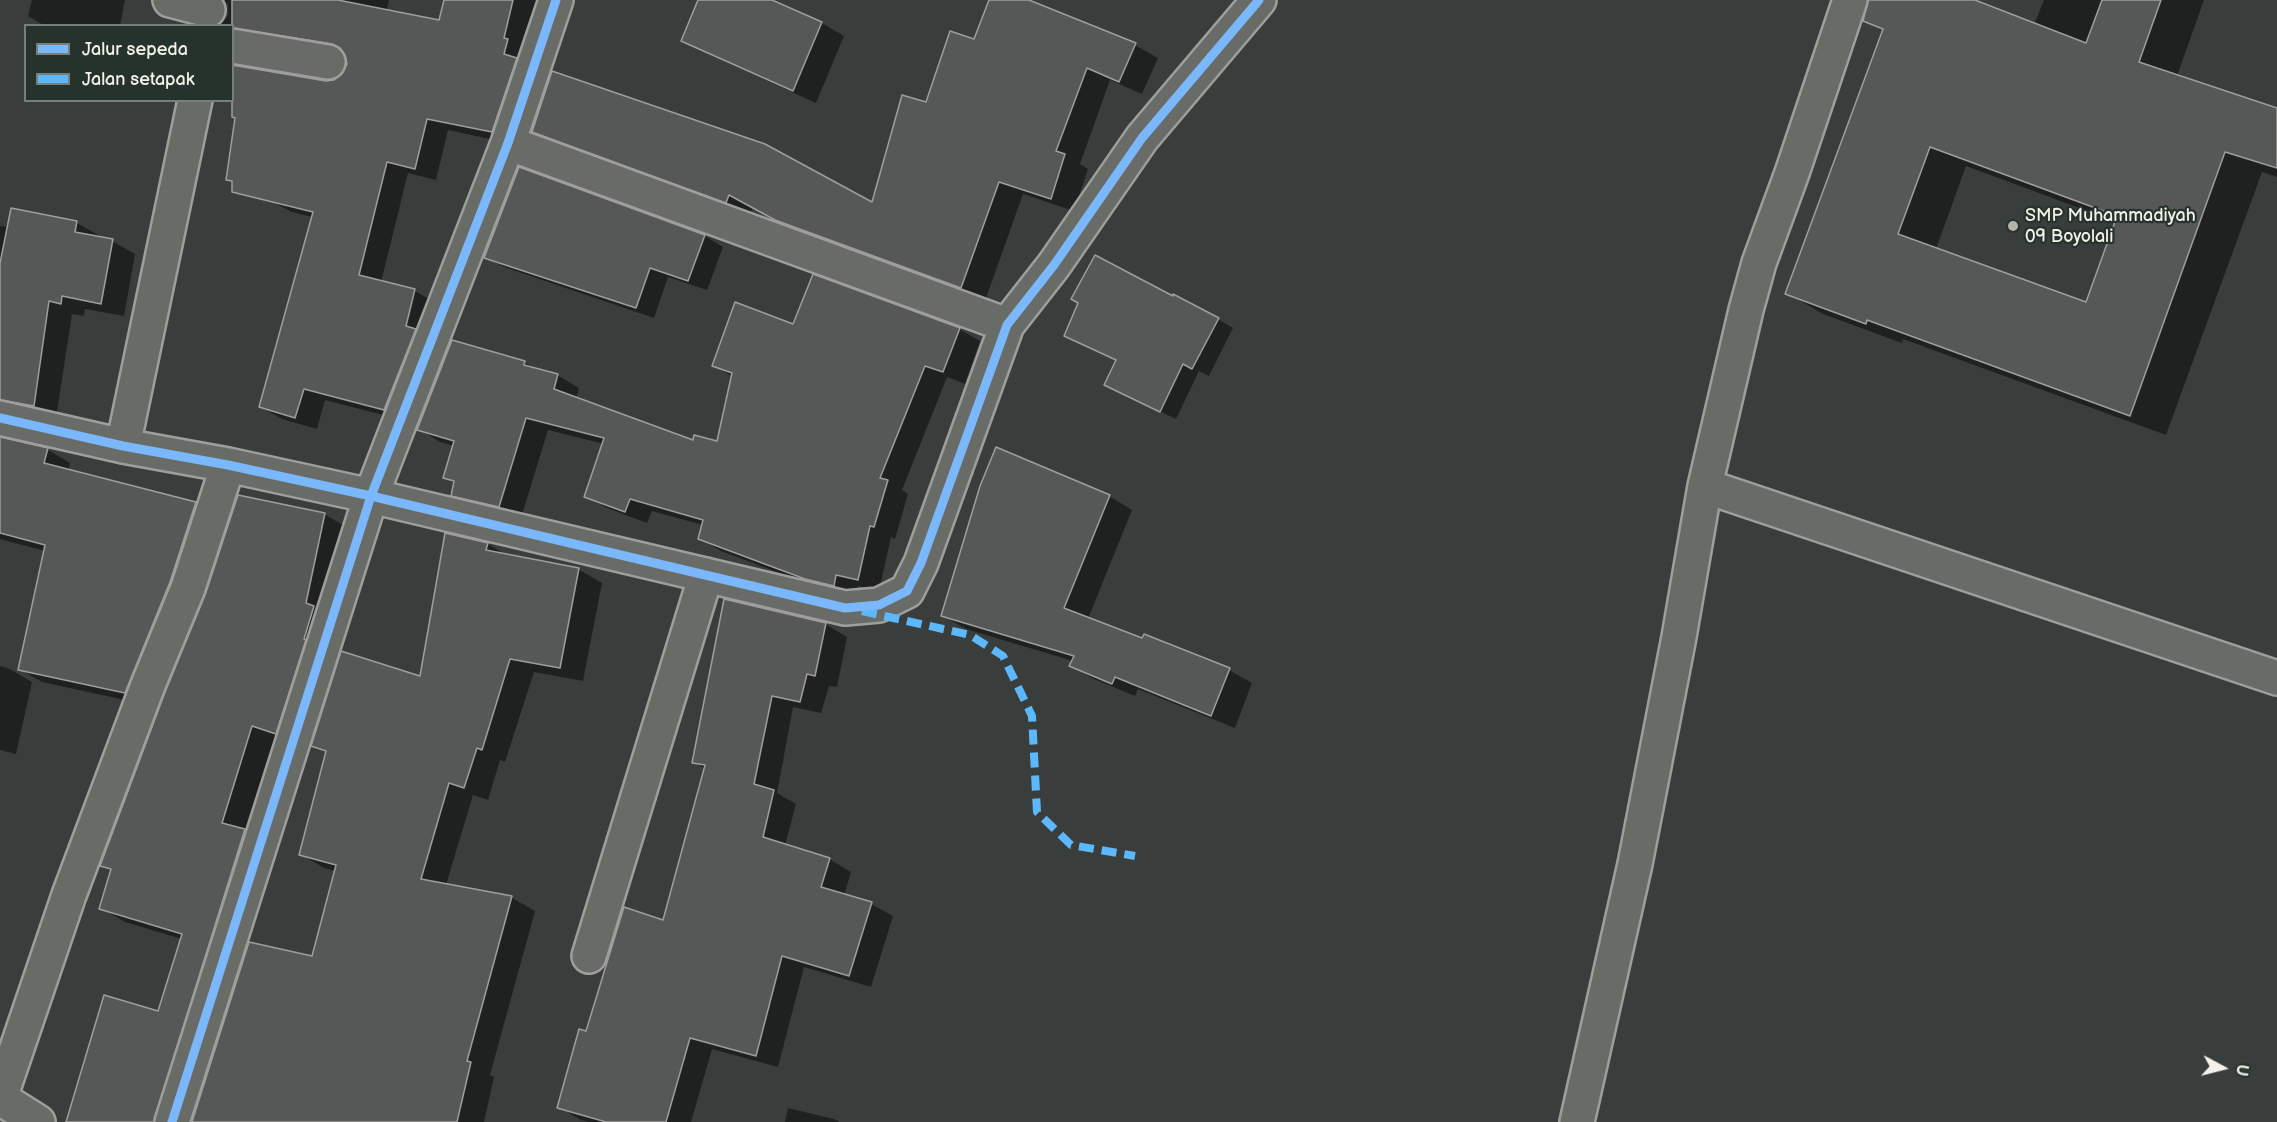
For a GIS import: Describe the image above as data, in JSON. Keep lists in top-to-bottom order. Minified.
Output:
{"places":["SMP Muhammadiyah 09 Boyolali"],"legend":["Jalur sepeda","Jalan setapak"],"north":"right"}
